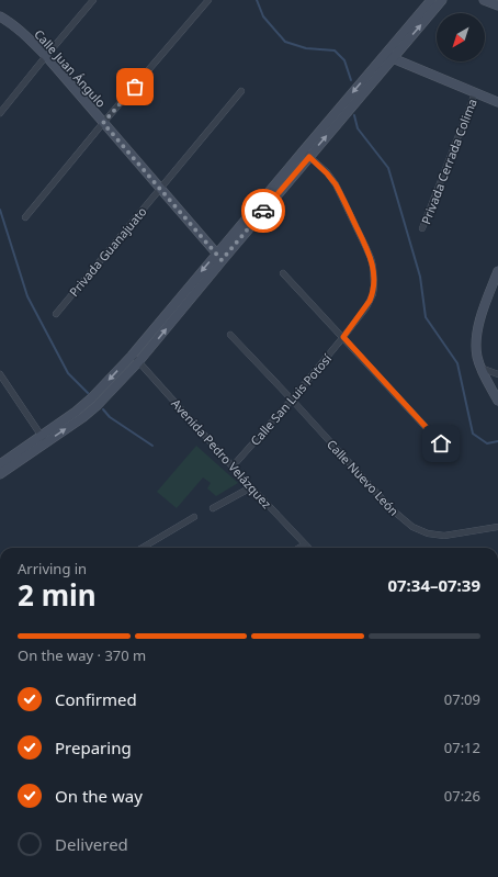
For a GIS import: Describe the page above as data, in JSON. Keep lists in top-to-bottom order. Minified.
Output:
{"streets":{"main road":["Calle Juan Ángulo"],"street":["Privada Cerrada Colima","Privada Guanajuato","Calle San Luis Potosí","Avenida Pedro Velázquez","Calle Nuevo León"]},"crossings":[["Calle Juan Ángulo","Privada Guanajuato"],["Calle San Luis Potosí","Avenida Pedro Velázquez"],["Calle San Luis Potosí","Calle Nuevo León"]],"north":"bottom left","page":{"heading":["2 min","Arriving in","07:34–07:39"],"bar":"On the way · 370 m","list":[["Confirmed","07:09"],["Preparing","07:12"],["On the way","07:26"],"Delivered"]}}
